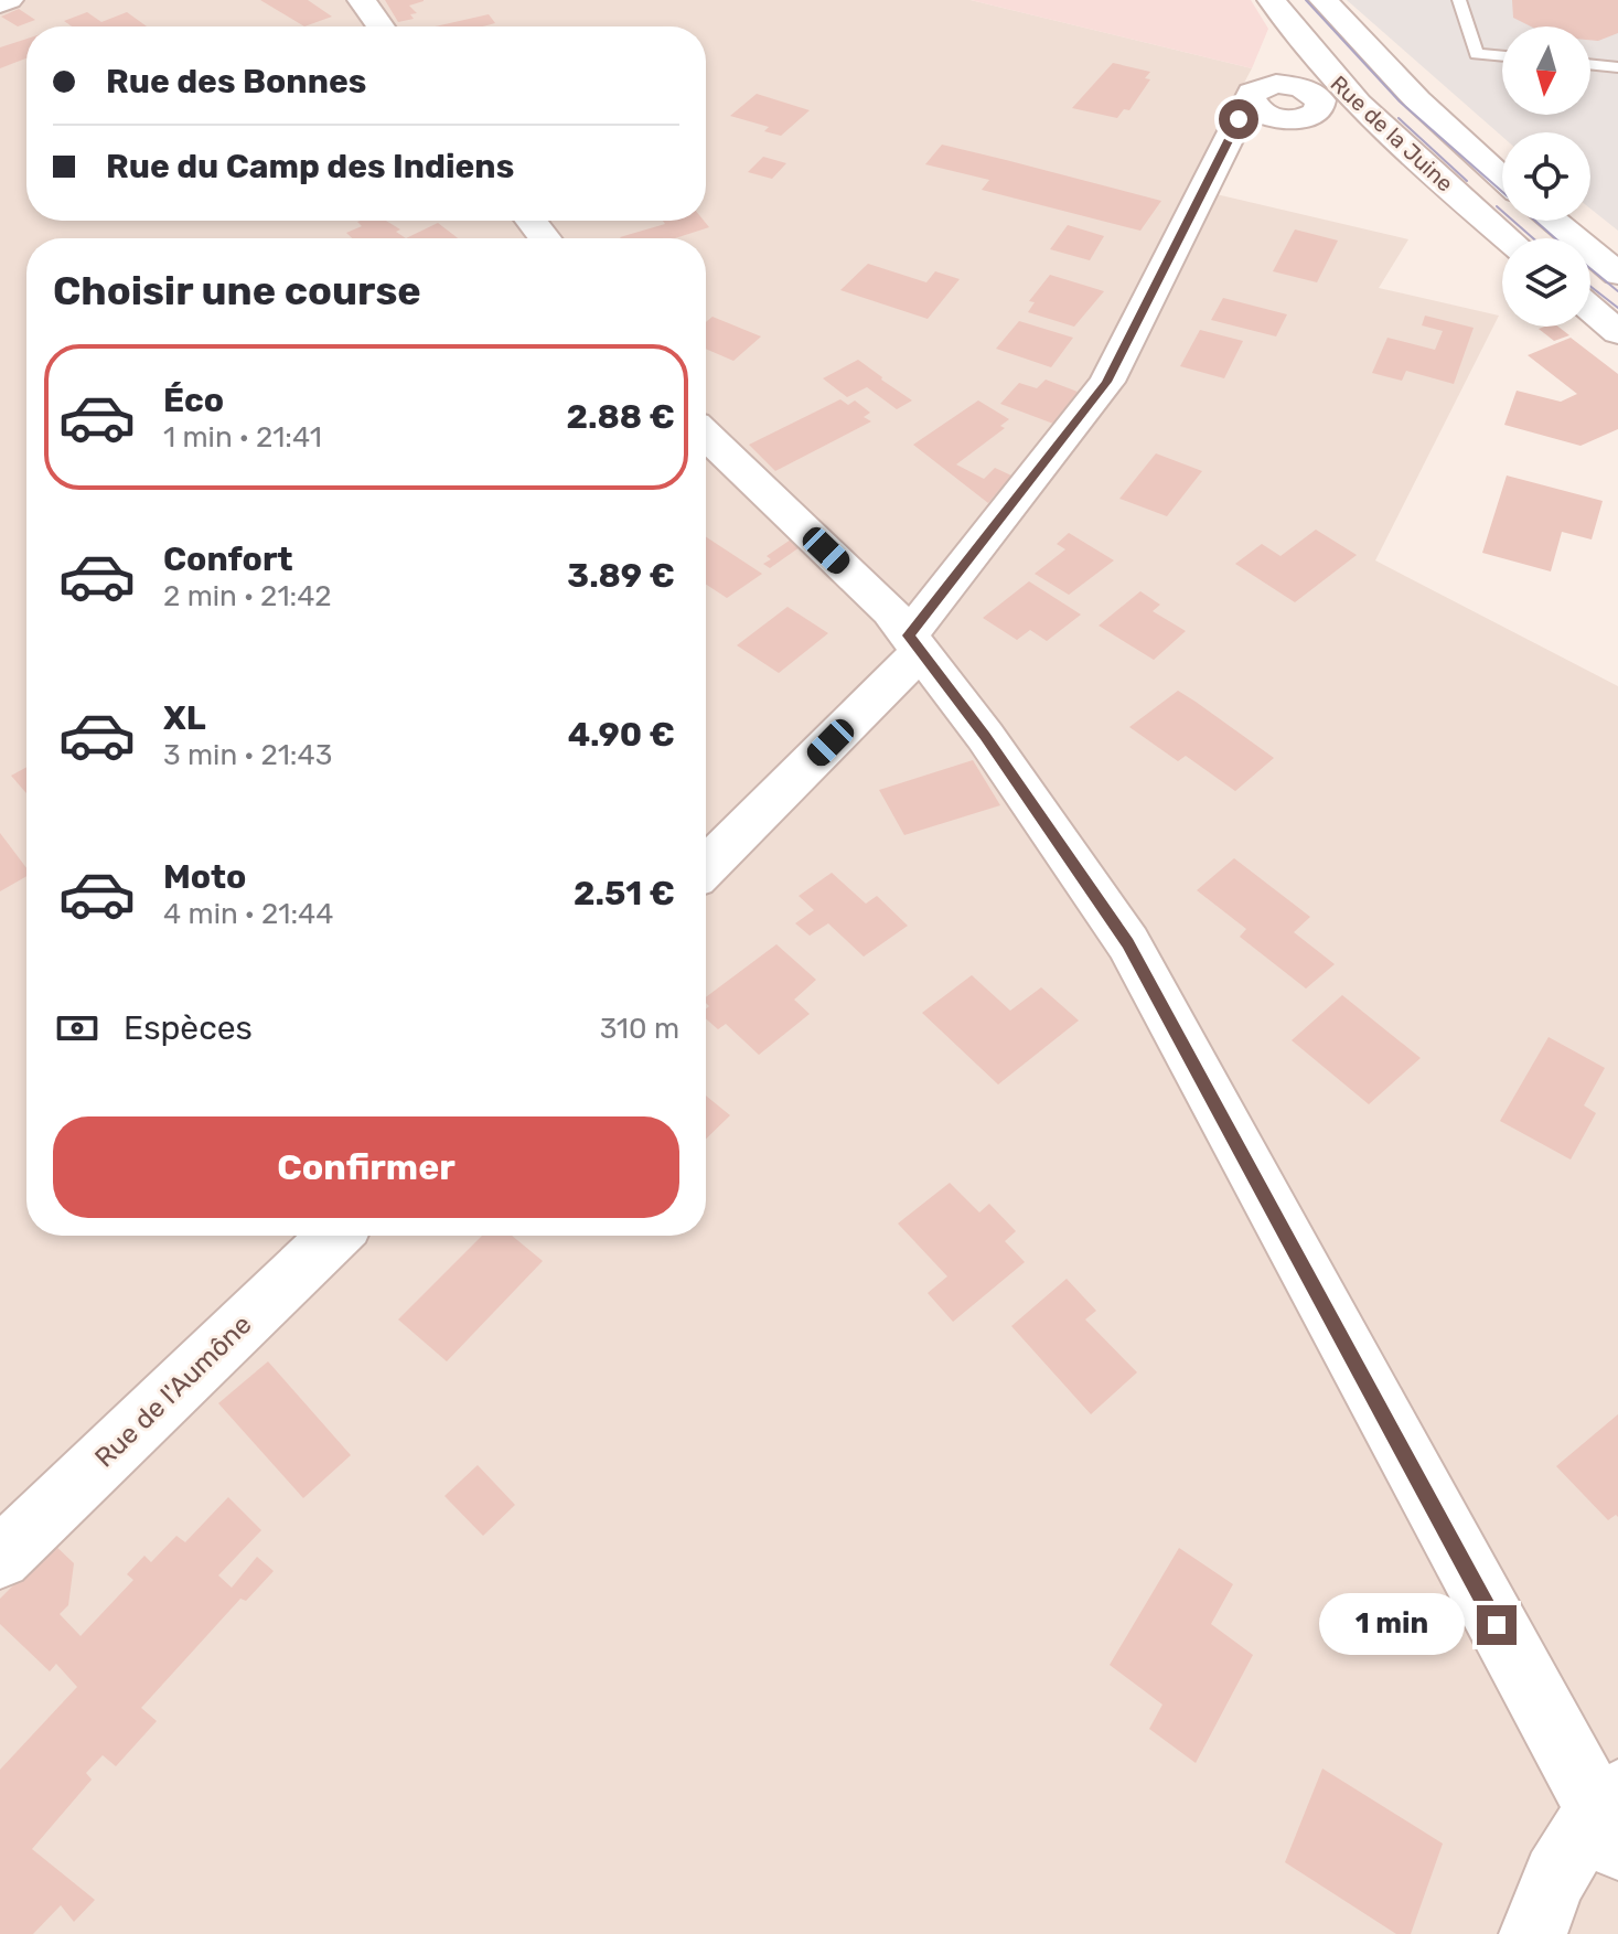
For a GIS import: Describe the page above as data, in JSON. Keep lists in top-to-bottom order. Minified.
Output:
{"streets":{"street":["Rue de la Juine","Rue de l'Aumône"]},"north":"bottom","page":{"banner":["Rue des Bonnes","Rue du Camp des Indiens"],"heading":"Choisir une course","list":[{"name":"Éco","note":"1 min · 21:41","value":"2.88 €"},{"name":"Confort","note":"2 min · 21:42","value":"3.89 €"},{"name":"XL","note":"3 min · 21:43","value":"4.90 €"},{"name":"Moto","note":"4 min · 21:44","value":"2.51 €"}],"pay":["Espèces","310 m"],"buttons":"Confirmer","bubble":"1 min"}}
